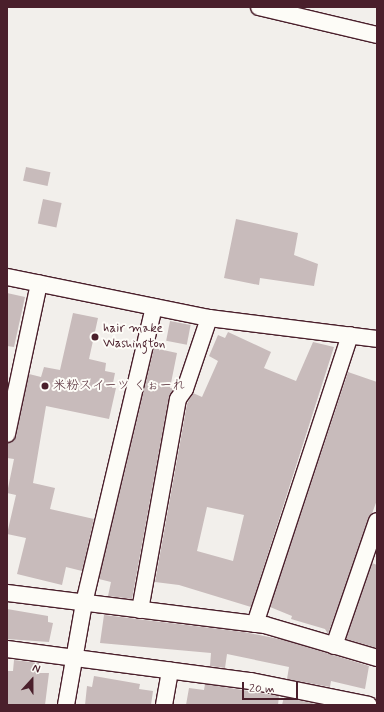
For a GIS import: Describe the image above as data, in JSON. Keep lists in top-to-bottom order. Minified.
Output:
{"places":["hair make Washington","米粉スイーツ くぉーれ"],"scale_bar":"20 m","north":"top"}
